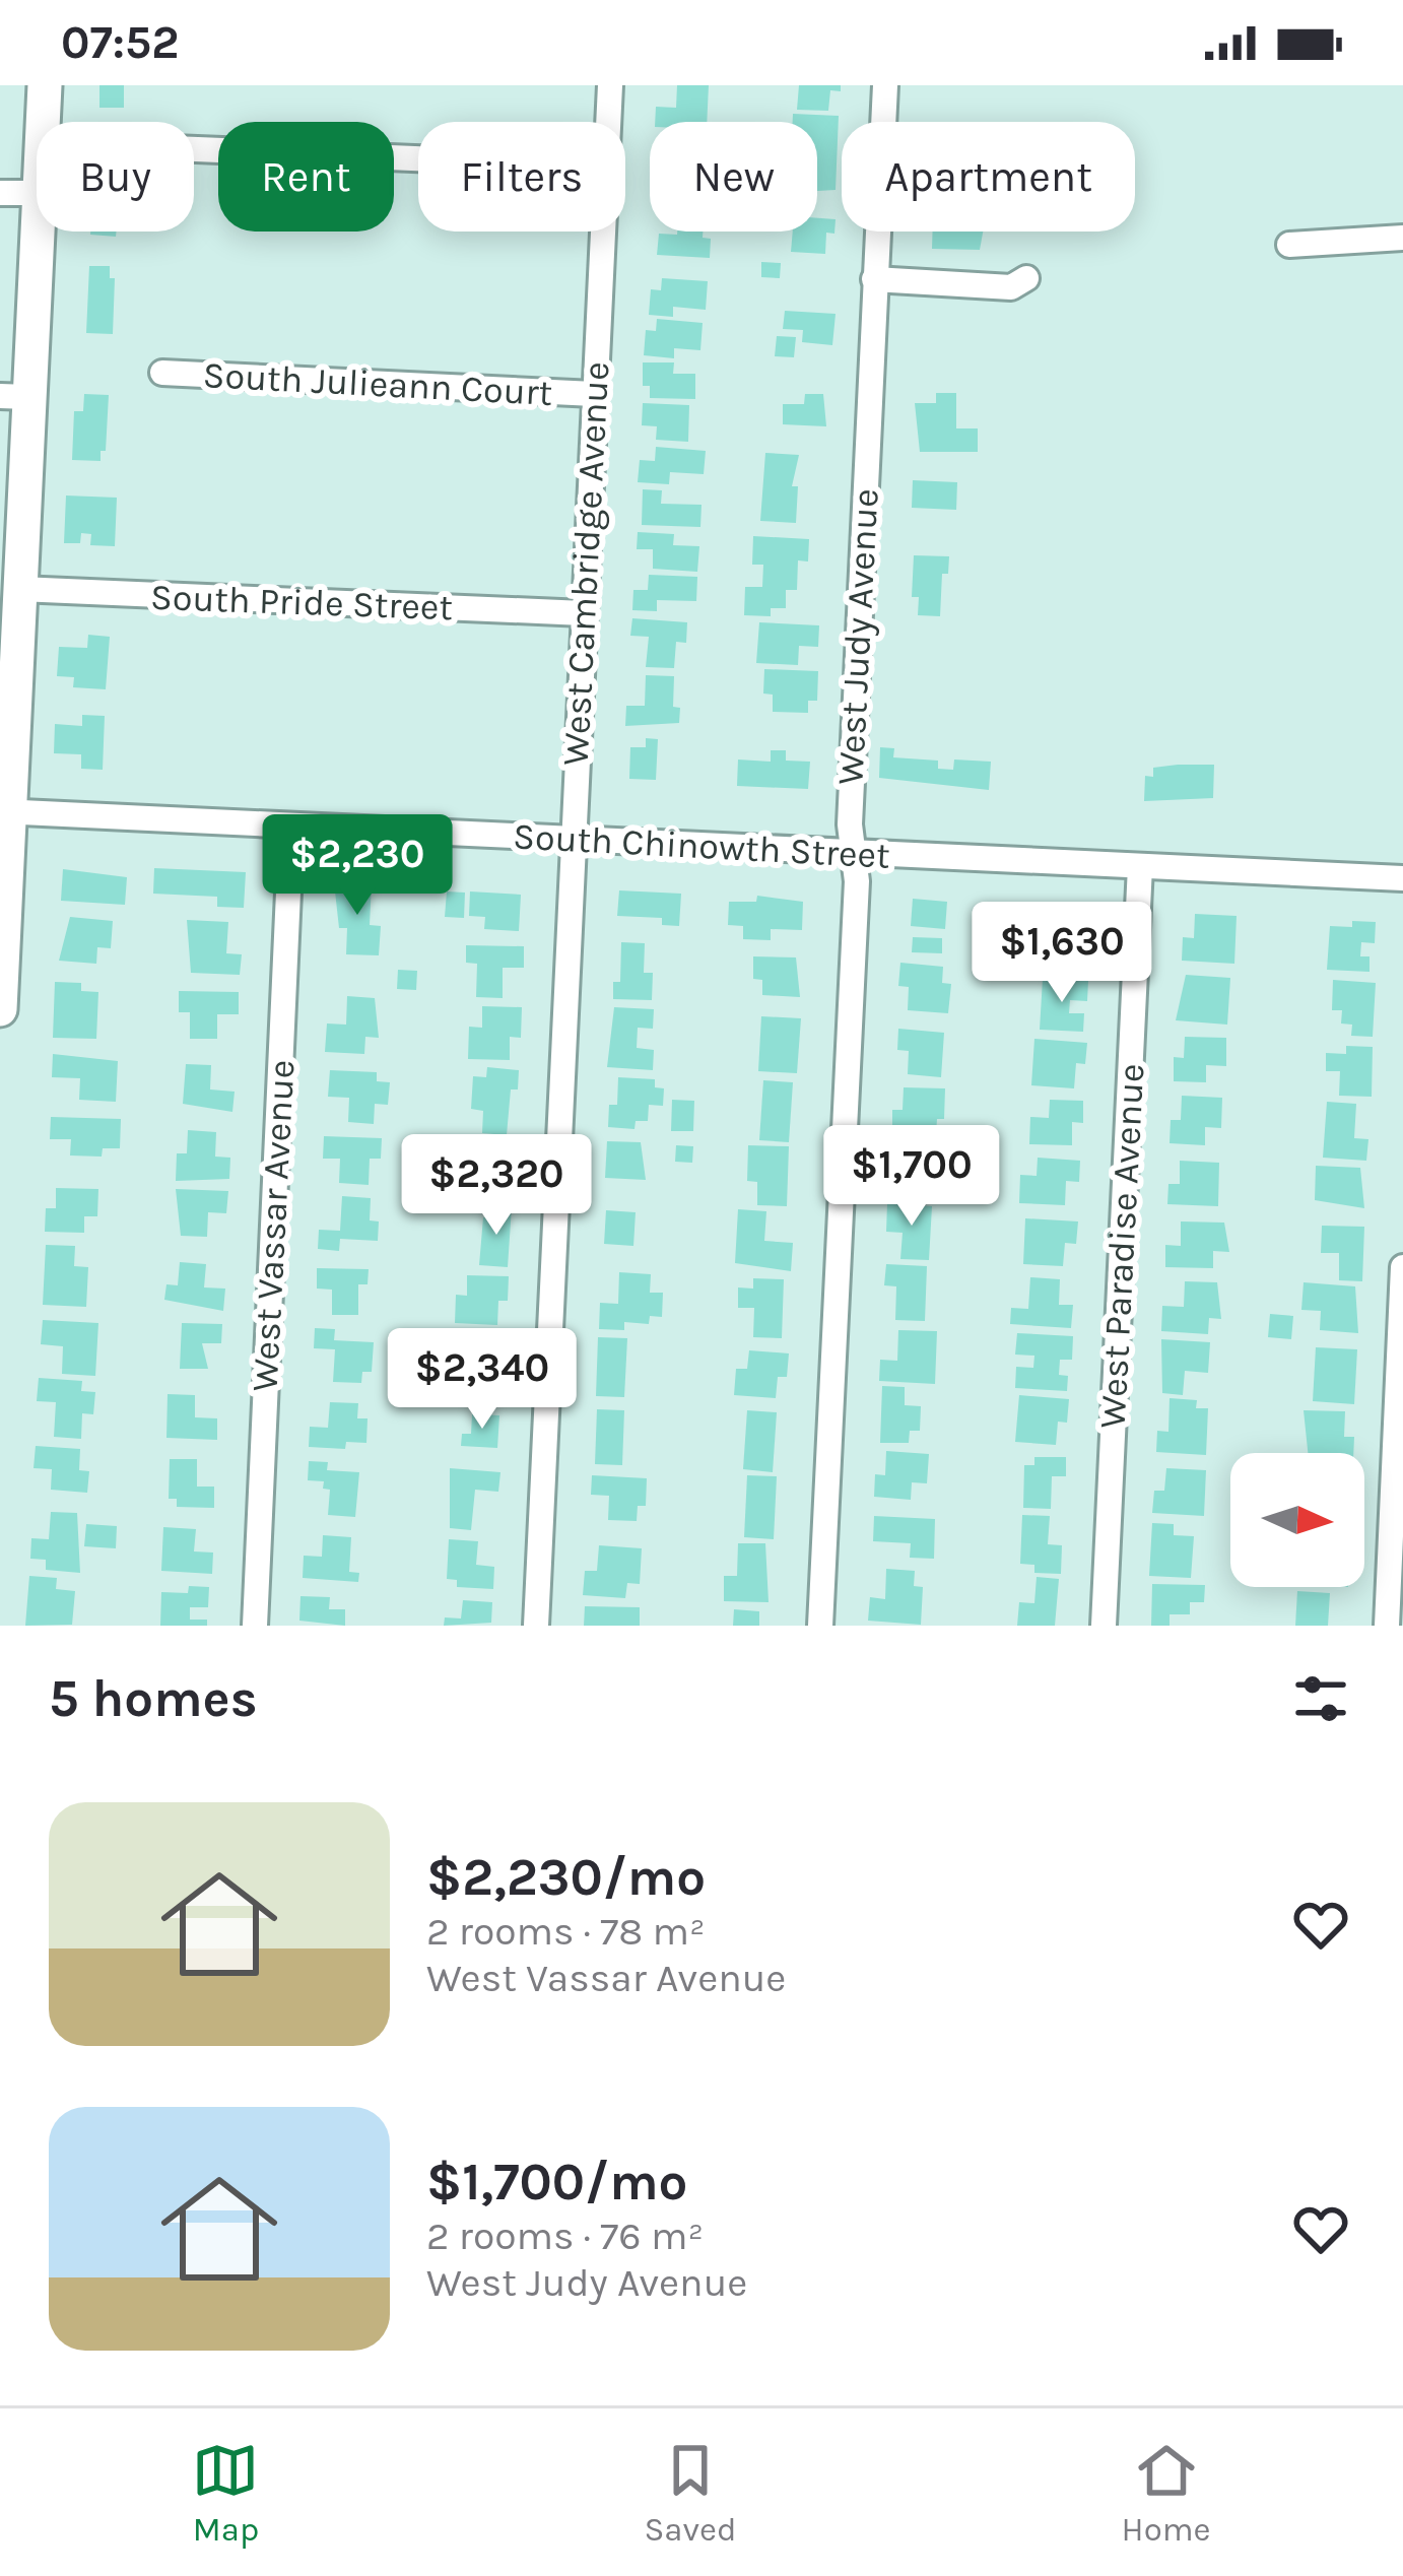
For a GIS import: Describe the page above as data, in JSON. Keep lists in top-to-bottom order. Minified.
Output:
{"streets":{"street":["South Julieann Court","West Cambridge Avenue","South Pride Street","West Judy Avenue","South Chinowth Street","West Vassar Avenue","West Paradise Avenue"]},"crossings":[["South Julieann Court","West Cambridge Avenue"],["West Cambridge Avenue","South Pride Street"],["West Cambridge Avenue","South Chinowth Street"],["West Judy Avenue","South Chinowth Street"],["South Chinowth Street","West Vassar Avenue"],["South Chinowth Street","West Paradise Avenue"]],"north":"right","page":{"status":"07:52","chip":["Buy","Rent","Filters","New","Apartment"],"price":["$2,230","$1,630","$1,700","$2,320","$2,340"],"heading":"5 homes","list":[{"name":"$2,230/mo","note":"2 rooms · 78 m² · West Vassar Avenue"},{"name":"$1,700/mo","note":"2 rooms · 76 m² · West Judy Avenue"}],"tabs":["Map","Saved","Home"]}}
